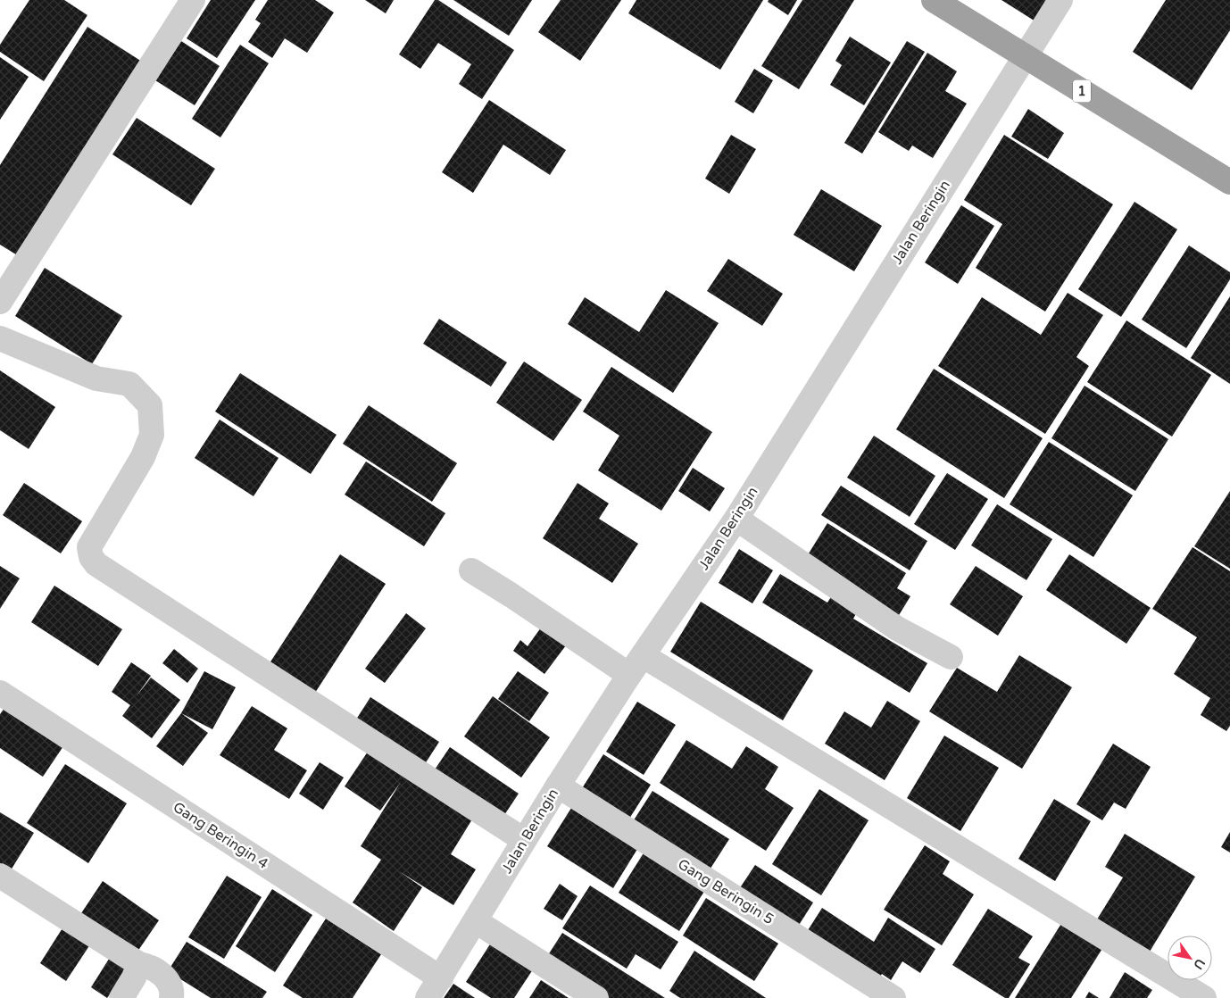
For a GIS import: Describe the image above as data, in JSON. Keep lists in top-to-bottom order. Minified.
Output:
{"streets":{"highway":["1"],"street":["Jalan Beringin","Gang Beringin 4","Gang Beringin 5"]},"crossings":[["1","Jalan Beringin"],["Jalan Beringin","Gang Beringin 4"],["Jalan Beringin","Gang Beringin 5"]],"north":"bottom right"}
